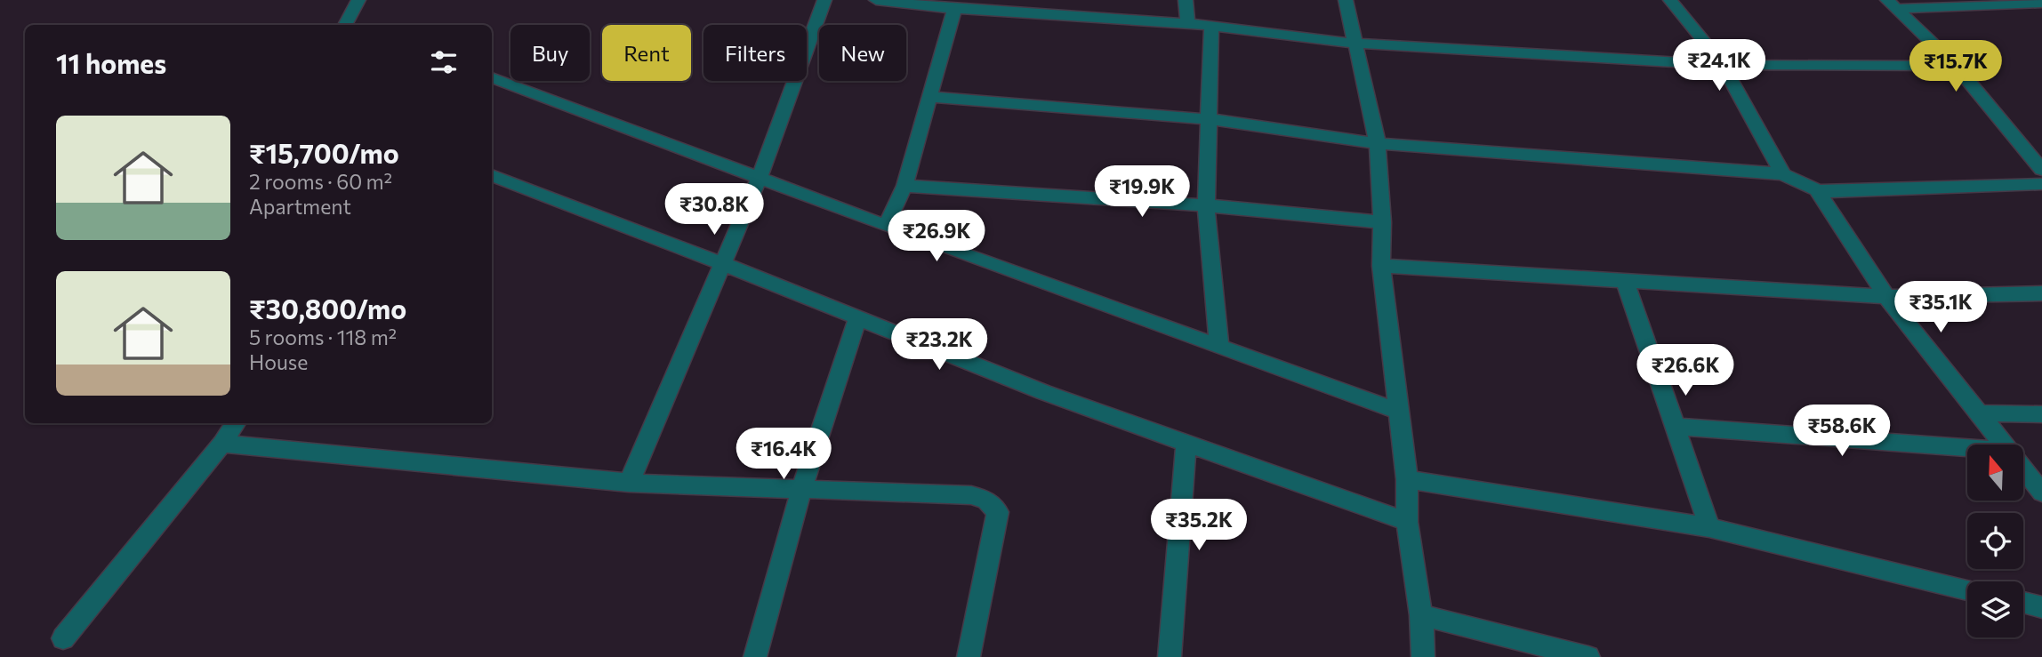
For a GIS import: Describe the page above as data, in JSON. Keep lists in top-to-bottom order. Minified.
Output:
{"north":"top","page":{"chip":["Buy","Rent","Filters","New"],"heading":"11 homes","price":["₹24.1K","₹15.7K","₹19.9K","₹30.8K","₹26.9K","₹35.1K","₹23.2K","₹26.6K","₹58.6K","₹16.4K","₹35.2K"],"list":[{"name":"₹15,700/mo","note":"2 rooms · 60 m² · Apartment"},{"name":"₹30,800/mo","note":"5 rooms · 118 m² · House"}]}}
